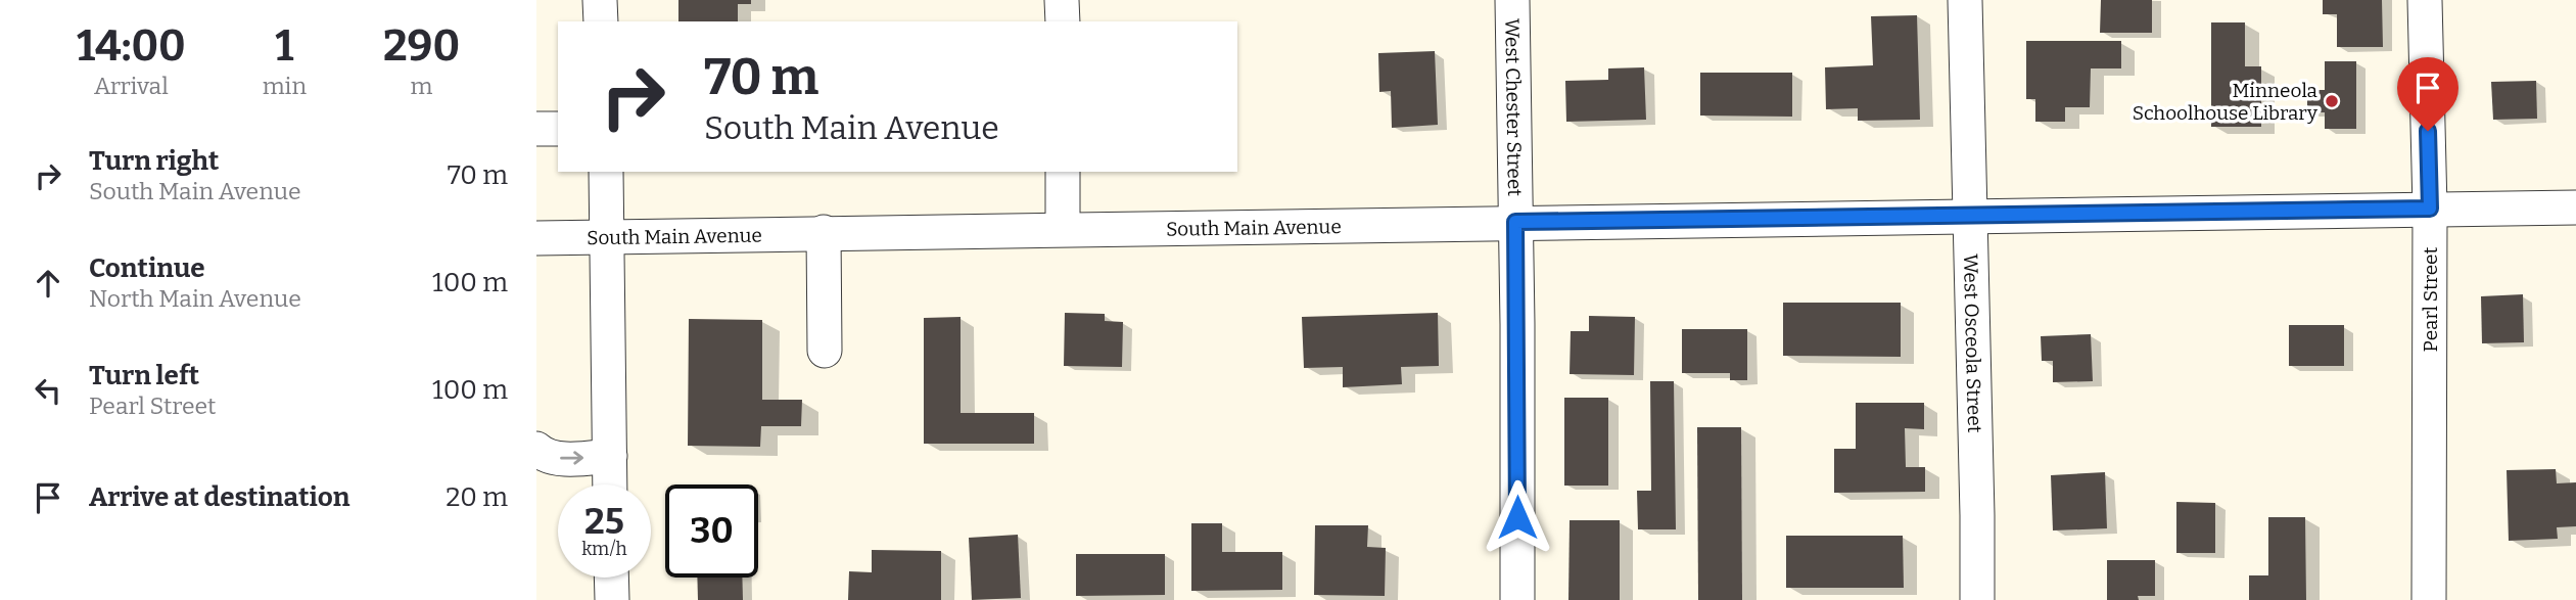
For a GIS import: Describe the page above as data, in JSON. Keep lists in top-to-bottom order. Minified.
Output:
{"streets":{"street":["West Chester Street","South Main Avenue","Pearl Street","West Osceola Street"]},"crossings":[["West Chester Street","South Main Avenue"],["South Main Avenue","Pearl Street"],["South Main Avenue","West Osceola Street"]],"places":["Minneola Schoolhouse Library"],"page":{"eta":["14:00","Arrival","1","min","290","m"],"turn":["70 m","South Main Avenue"],"list":[{"name":"Turn right","note":"South Main Avenue","value":"70 m"},{"name":"Continue","note":"North Main Avenue","value":"100 m"},{"name":"Turn left","note":"Pearl Street","value":"100 m"},{"name":"Arrive at destination","value":"20 m"}],"speed":"25 km/h","limit":"30"}}
